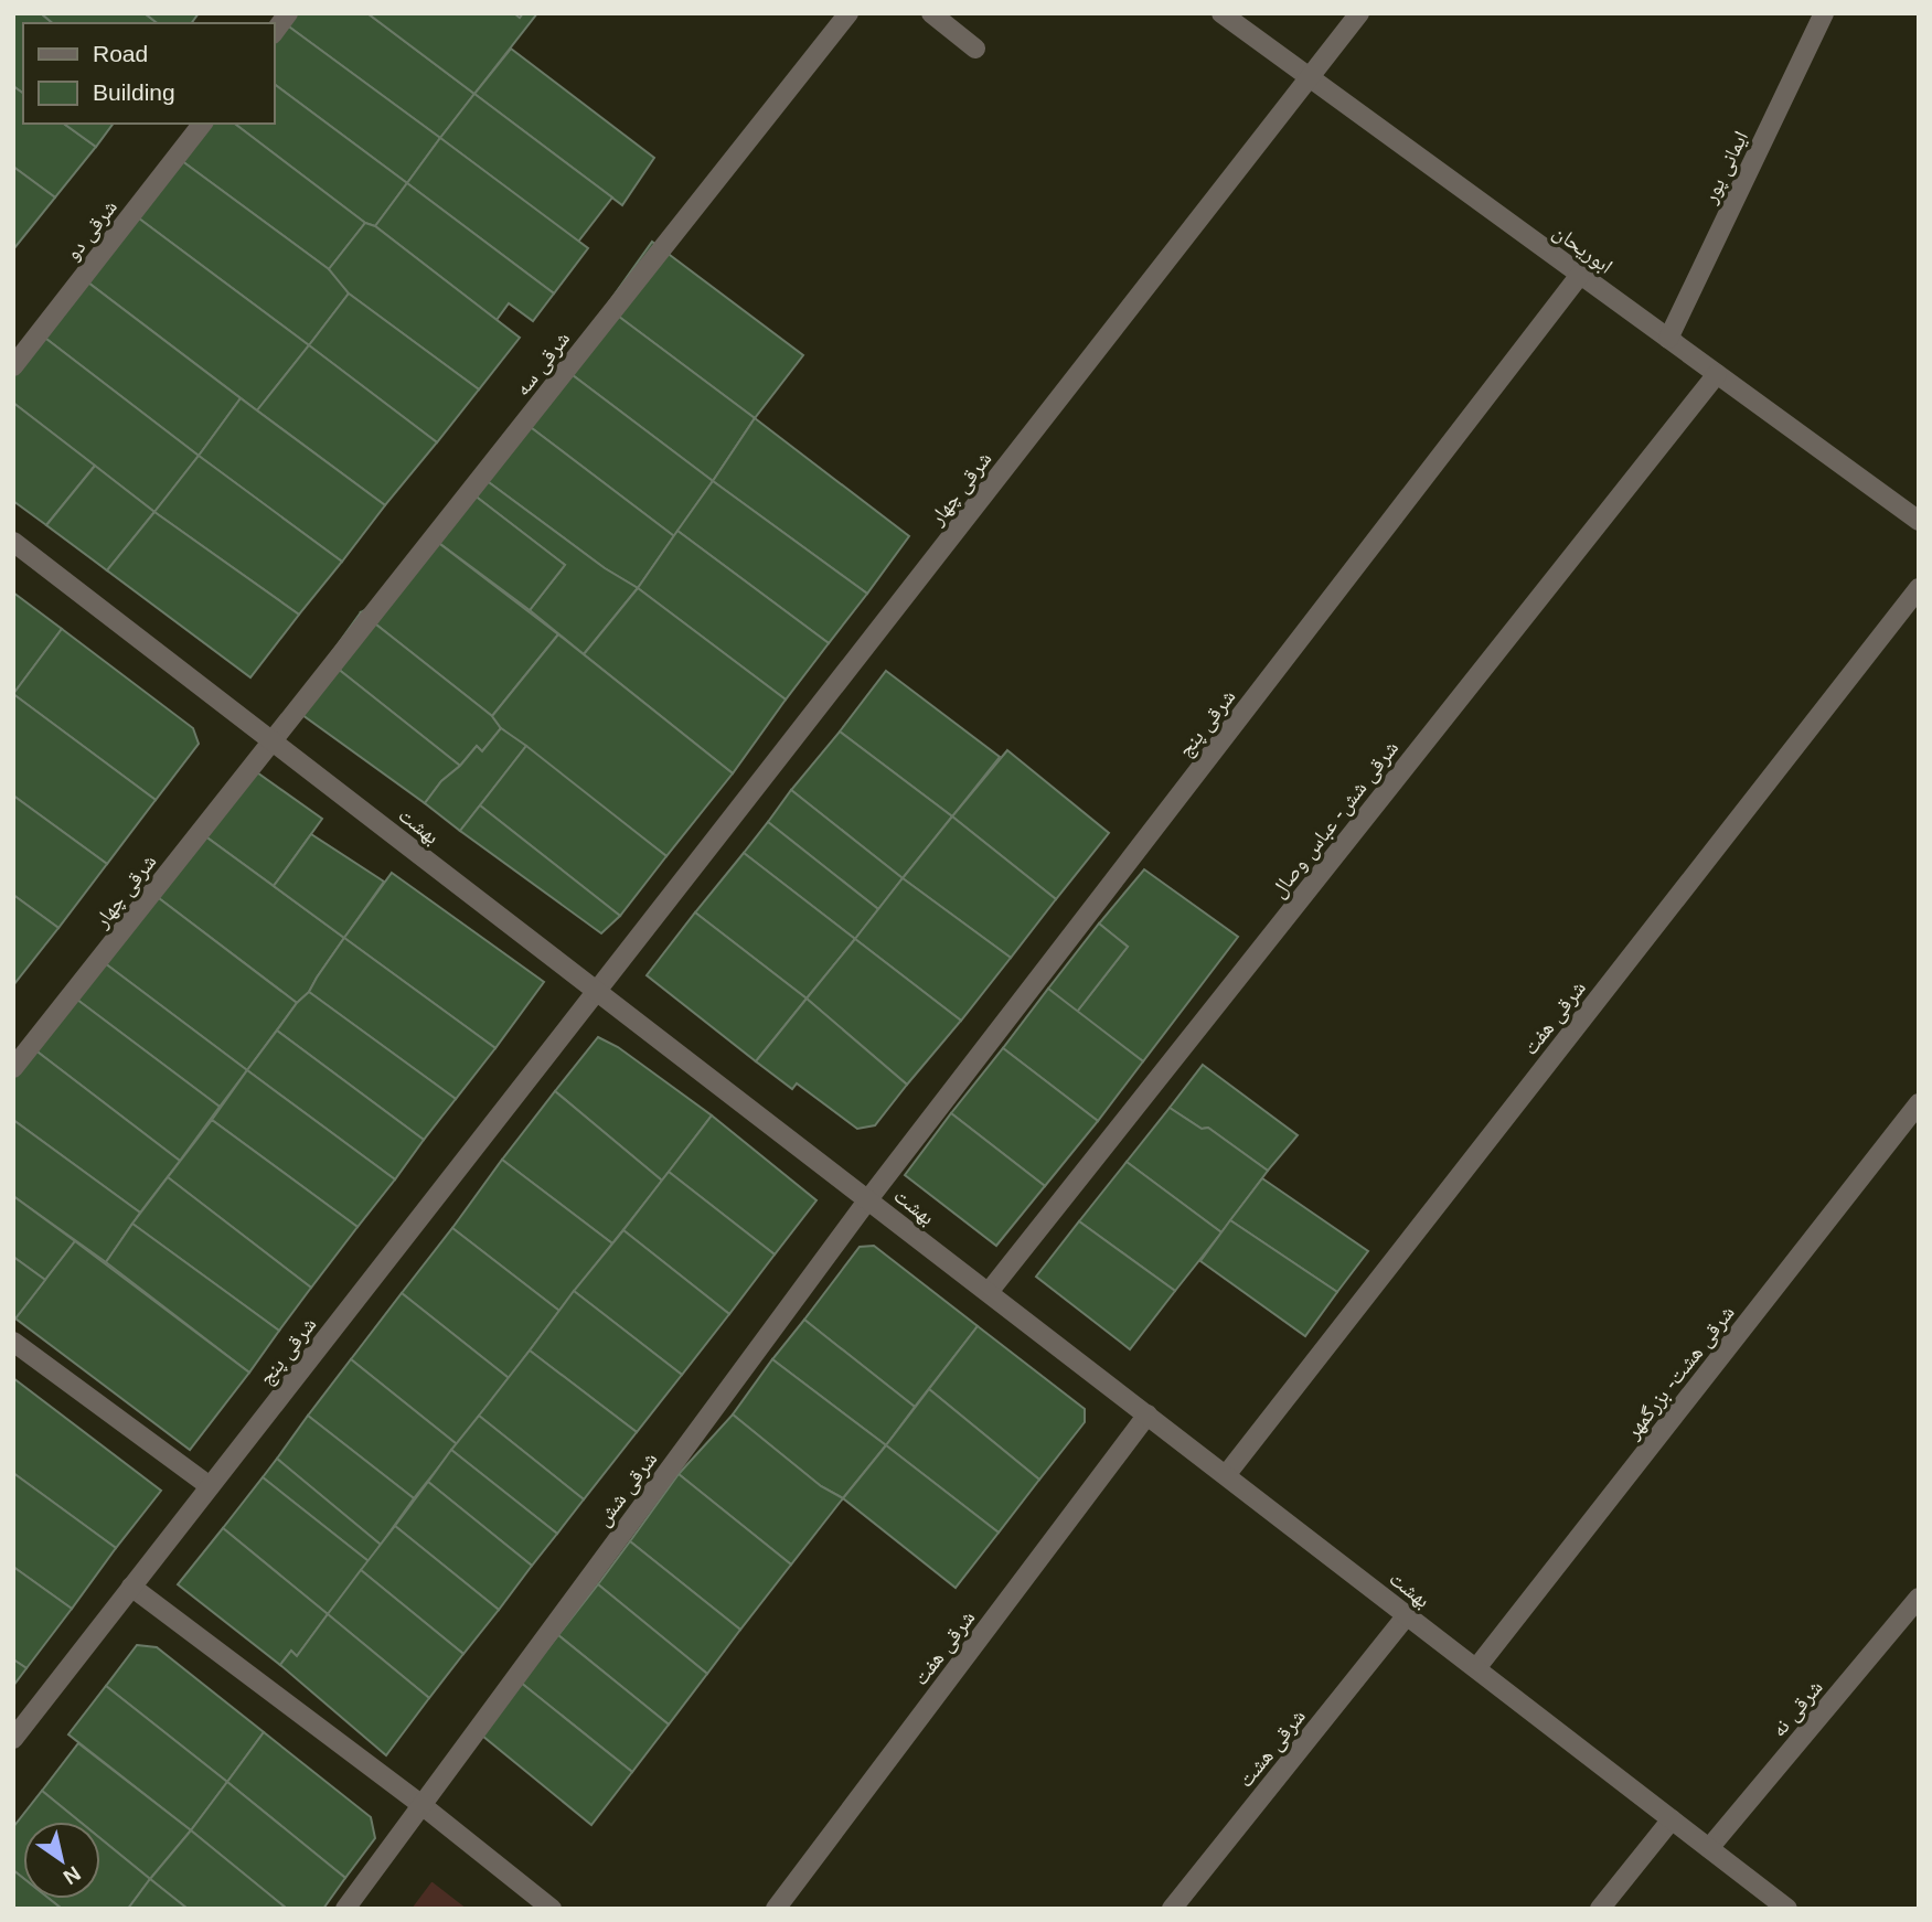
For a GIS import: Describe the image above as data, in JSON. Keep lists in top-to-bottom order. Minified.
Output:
{"streets":{"street":["ایمانی پور","شرقی دو","ابوریحان","شرقی سه","شرقی چهار","شرقی پنج","شرقی شش- عباس وصال","بهشت","شرقی هفت","شرقی هشت- بزرگمهر","شرقی شش","شرقی نه","شرقی هشت"]},"crossings":[["ایمانی پور","ابوریحان"],["ابوریحان","شرقی چهار"],["ابوریحان","شرقی پنج"],["ابوریحان","شرقی شش- عباس وصال"],["شرقی سه","شرقی چهار"],["شرقی سه","بهشت"],["شرقی چهار","شرقی پنج"],["شرقی چهار","بهشت"],["شرقی پنج","بهشت"],["شرقی پنج","شرقی شش"],["شرقی شش- عباس وصال","بهشت"],["بهشت","شرقی هفت"],["بهشت","شرقی هشت- بزرگمهر"],["بهشت","شرقی شش"],["بهشت","شرقی نه"],["بهشت","شرقی هشت"]],"legend":["Road","Building"],"north":"bottom right"}
